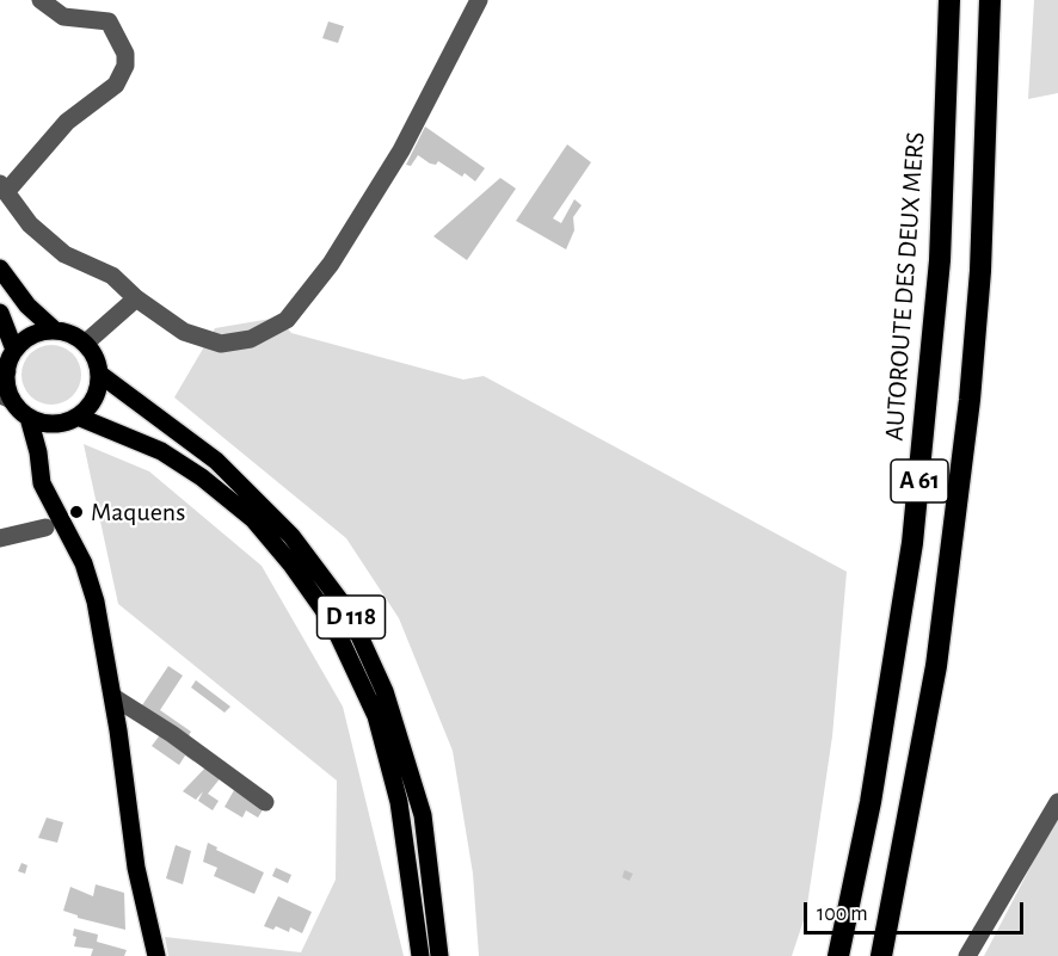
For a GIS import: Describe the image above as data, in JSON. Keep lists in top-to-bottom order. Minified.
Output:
{"streets":{"highway":["AUTOROUTE DES DEUX MERS","A 61"],"main road":["D 118"]},"places":["Maquens"],"scale_bar":"100 m"}
